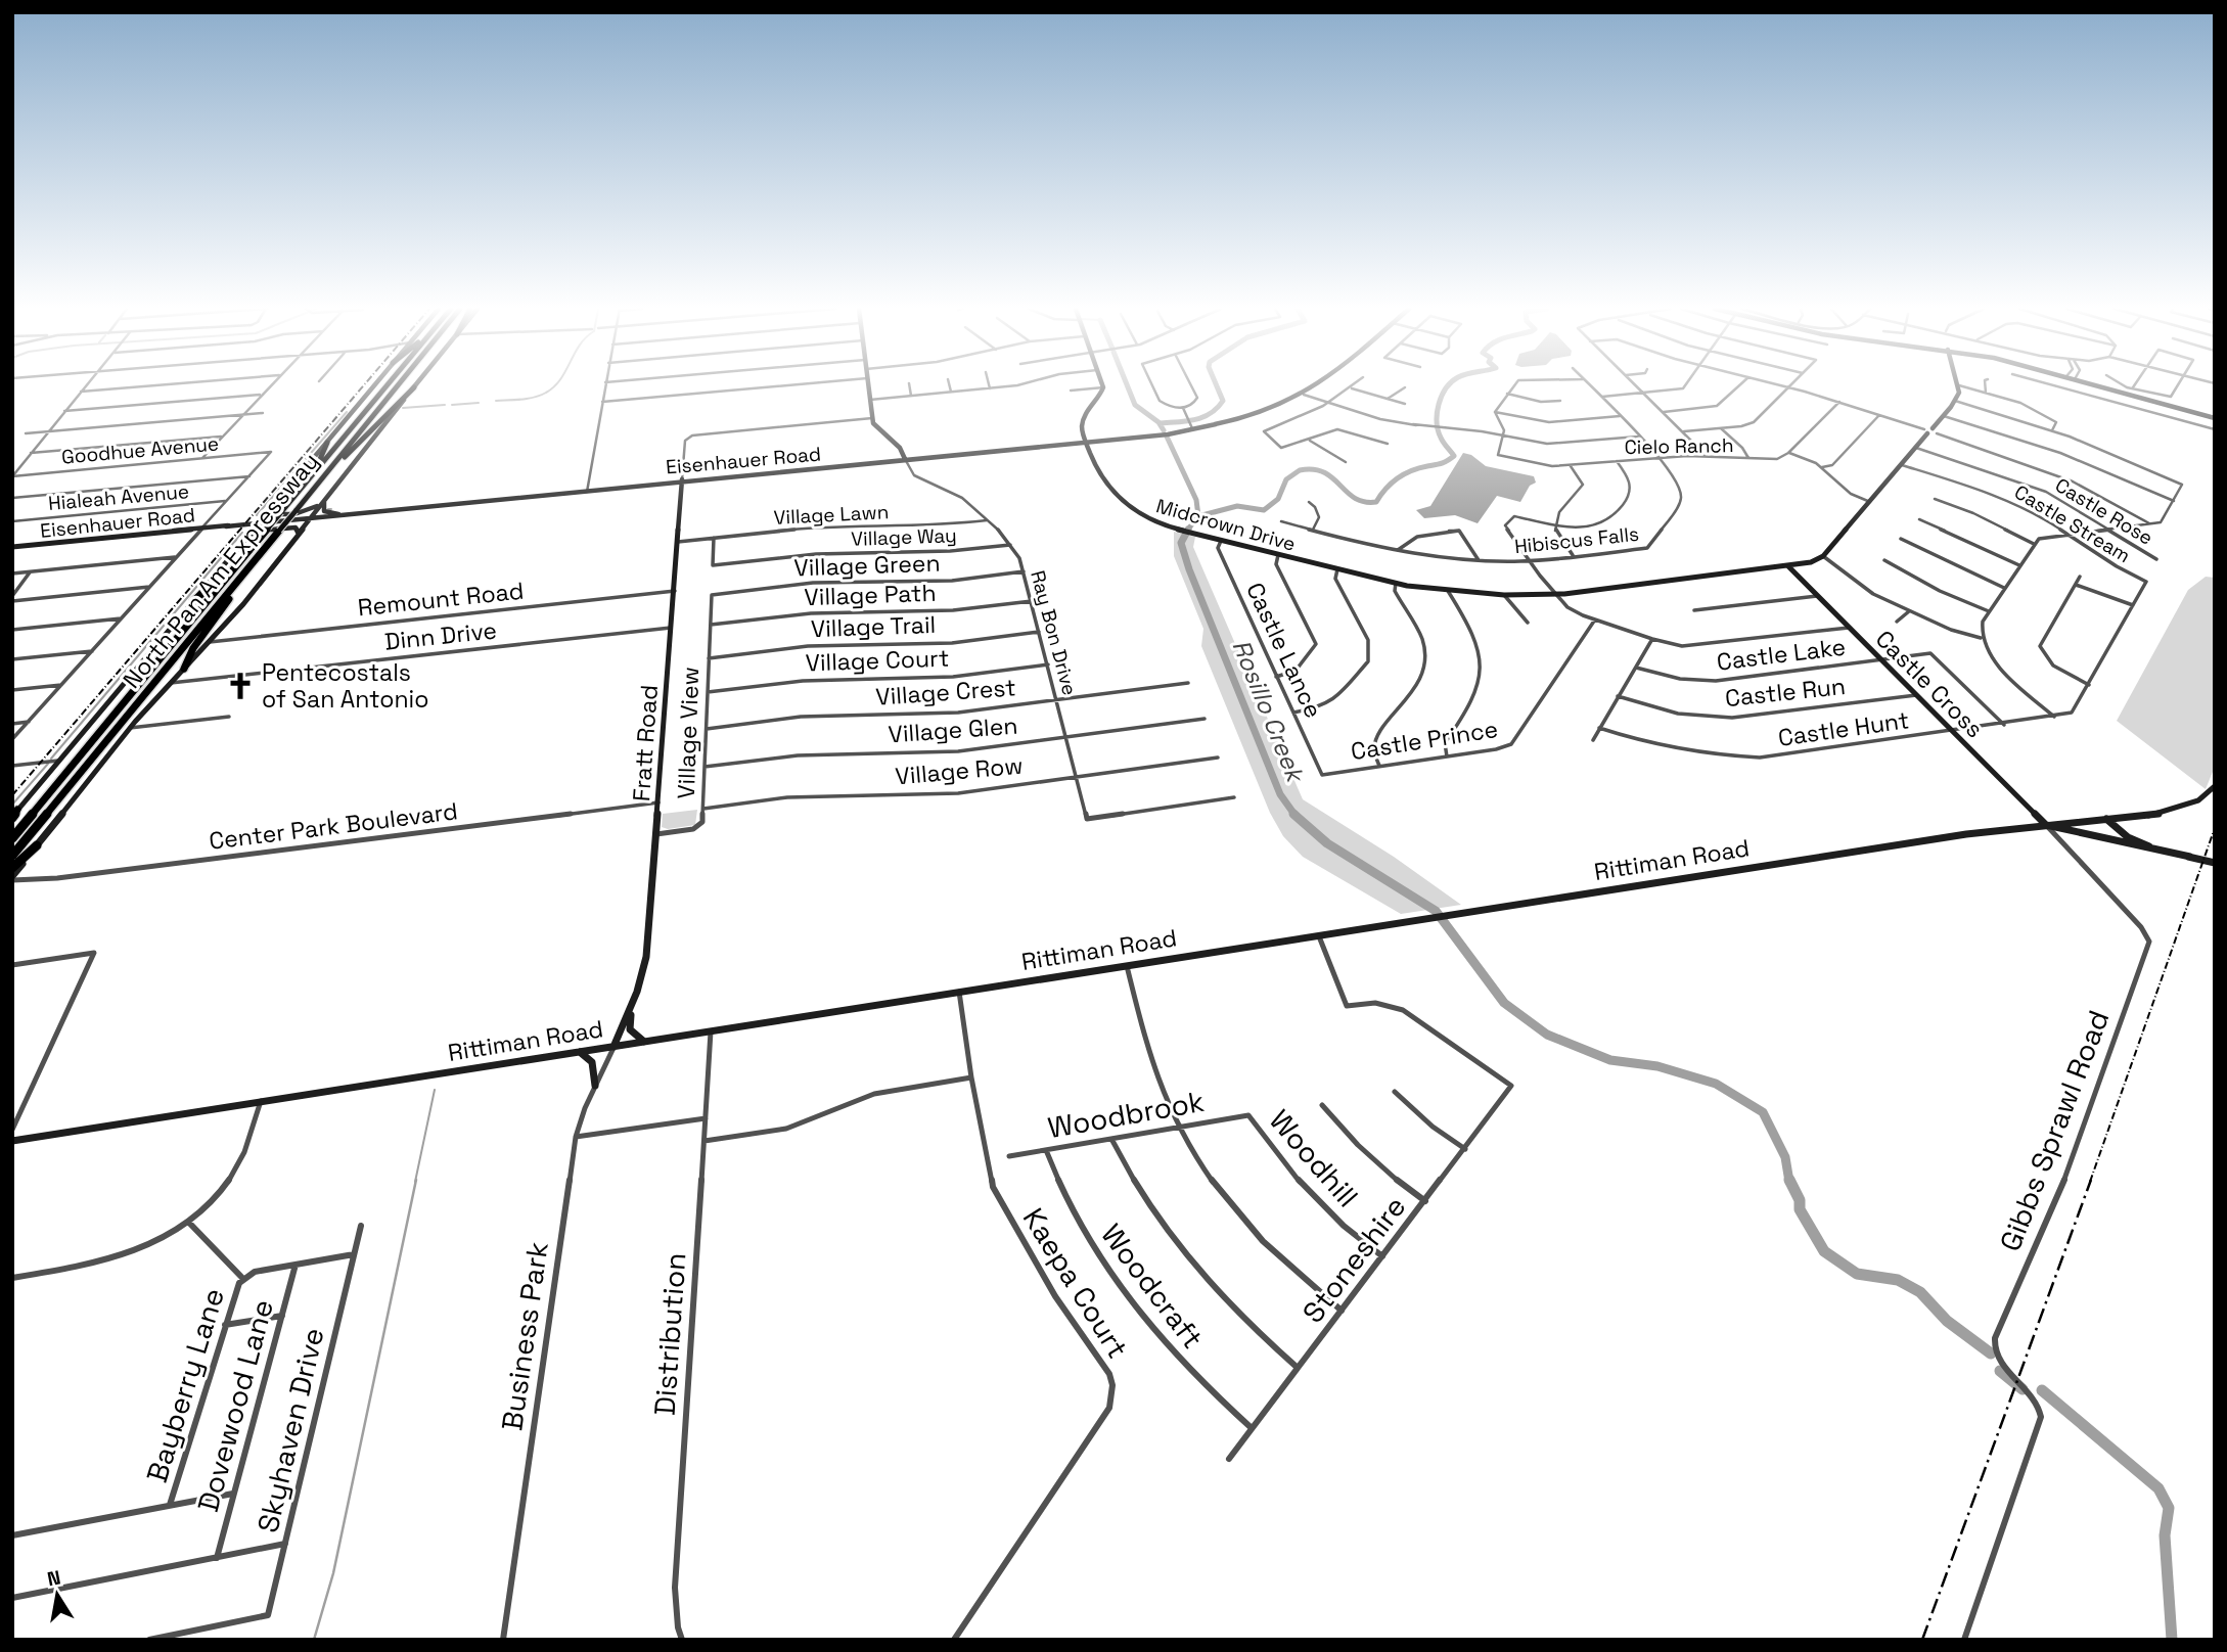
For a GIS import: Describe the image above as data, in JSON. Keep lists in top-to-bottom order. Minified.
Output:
{"streets":{"highway":["North Pan Am Expressway"],"main road":["Eisenhauer Road","Midcrown Drive","Ray Bon Drive","Castle Cross","Fratt Road","Rittiman Road"],"street":["Cielo Ranch","Goodhue Avenue","Hialeah Avenue","Castle Rose","Village Lawn","Castle Stream","Village Way","Hibiscus Falls","Village Green","Village Path","Remount Road","Village Trail","Dinn Drive","Castle Lance","Castle Lake","Village Court","Village Crest","Castle Run","Castle Hunt","Village Glen","Village View","Castle Prince","Village Row","Center Park Boulevard","Woodbrook","Gibbs Sprawl Road","Woodhill","Stoneshire","Kaepa Court","Woodcraft","Distribution","Business Park","Bayberry Lane","Dovewood Lane","Skyhaven Drive"]},"crossings":[["Cielo Ranch","Hibiscus Falls"],["Eisenhauer Road","Midcrown Drive"],["Eisenhauer Road","Ray Bon Drive"],["Eisenhauer Road","Fratt Road"],["Village Lawn","Village Way"],["Village Lawn","Ray Bon Drive"],["Village Lawn","Fratt Road"],["Castle Stream","Castle Hunt"],["Midcrown Drive","Castle Lance"],["Midcrown Drive","Castle Cross"],["Village Way","Ray Bon Drive"],["Village Green","Ray Bon Drive"],["Village Green","Village View"],["Village Path","Ray Bon Drive"],["Village Path","Village View"],["Remount Road","Fratt Road"],["Village Trail","Ray Bon Drive"],["Village Trail","Village View"],["Ray Bon Drive","Village Court"],["Ray Bon Drive","Village Crest"],["Ray Bon Drive","Village Glen"],["Ray Bon Drive","Fratt Road"],["Ray Bon Drive","Village Row"],["Dinn Drive","Fratt Road"],["Castle Lance","Castle Prince"],["Castle Lake","Castle Cross"],["Castle Lake","Castle Hunt"],["Village Court","Village View"],["Castle Cross","Castle Run"],["Castle Cross","Castle Hunt"],["Castle Cross","Rittiman Road"],["Castle Cross","Gibbs Sprawl Road"],["Village Crest","Village View"],["Village Glen","Village View"],["Village View","Fratt Road"],["Village View","Village Row"],["Fratt Road","Center Park Boulevard"],["Fratt Road","Rittiman Road"],["Fratt Road","Business Park"],["Rittiman Road","Gibbs Sprawl Road"],["Rittiman Road","Stoneshire"],["Rittiman Road","Kaepa Court"],["Rittiman Road","Distribution"],["Rittiman Road","Business Park"],["Woodbrook","Woodhill"],["Woodbrook","Woodcraft"],["Woodhill","Stoneshire"],["Stoneshire","Woodcraft"]],"water":["Rosillo Creek"],"places":{"church":["Pentecostals of San Antonio"]},"north":"top"}
